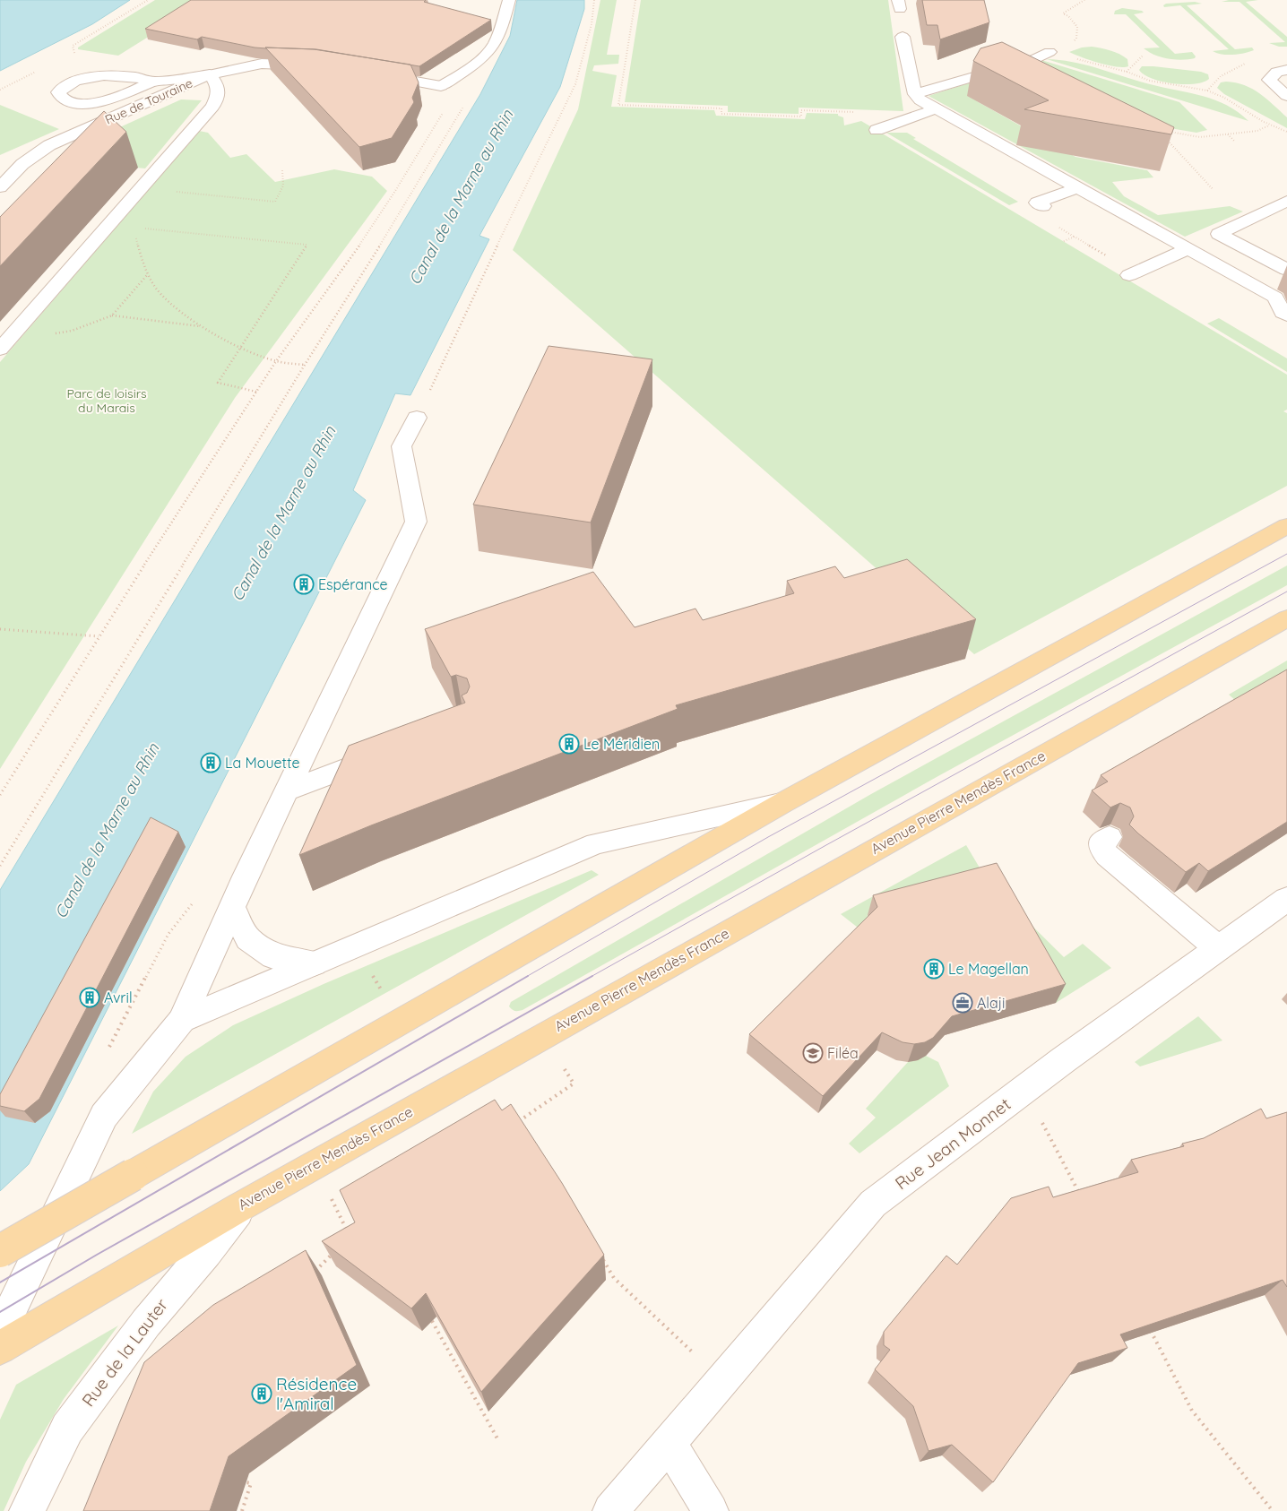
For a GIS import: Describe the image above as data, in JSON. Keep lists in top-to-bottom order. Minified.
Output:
{"streets":{"main road":["Avenue Pierre Mendès France"],"street":["Rue de Touraine","Rue Jean Monnet","Rue de la Lauter"]},"crossings":[["Avenue Pierre Mendès France","Rue de la Lauter"]],"water":["Canal de la Marne au Rhin"],"parks":["Parc de loisirs du Marais"],"places":{"building":["Espérance","Le Méridien","La Mouette","Le Magellan","Avril","Résidence l'Amiral"],"office":["Alaji"],"school or university":["Filéa"]}}
